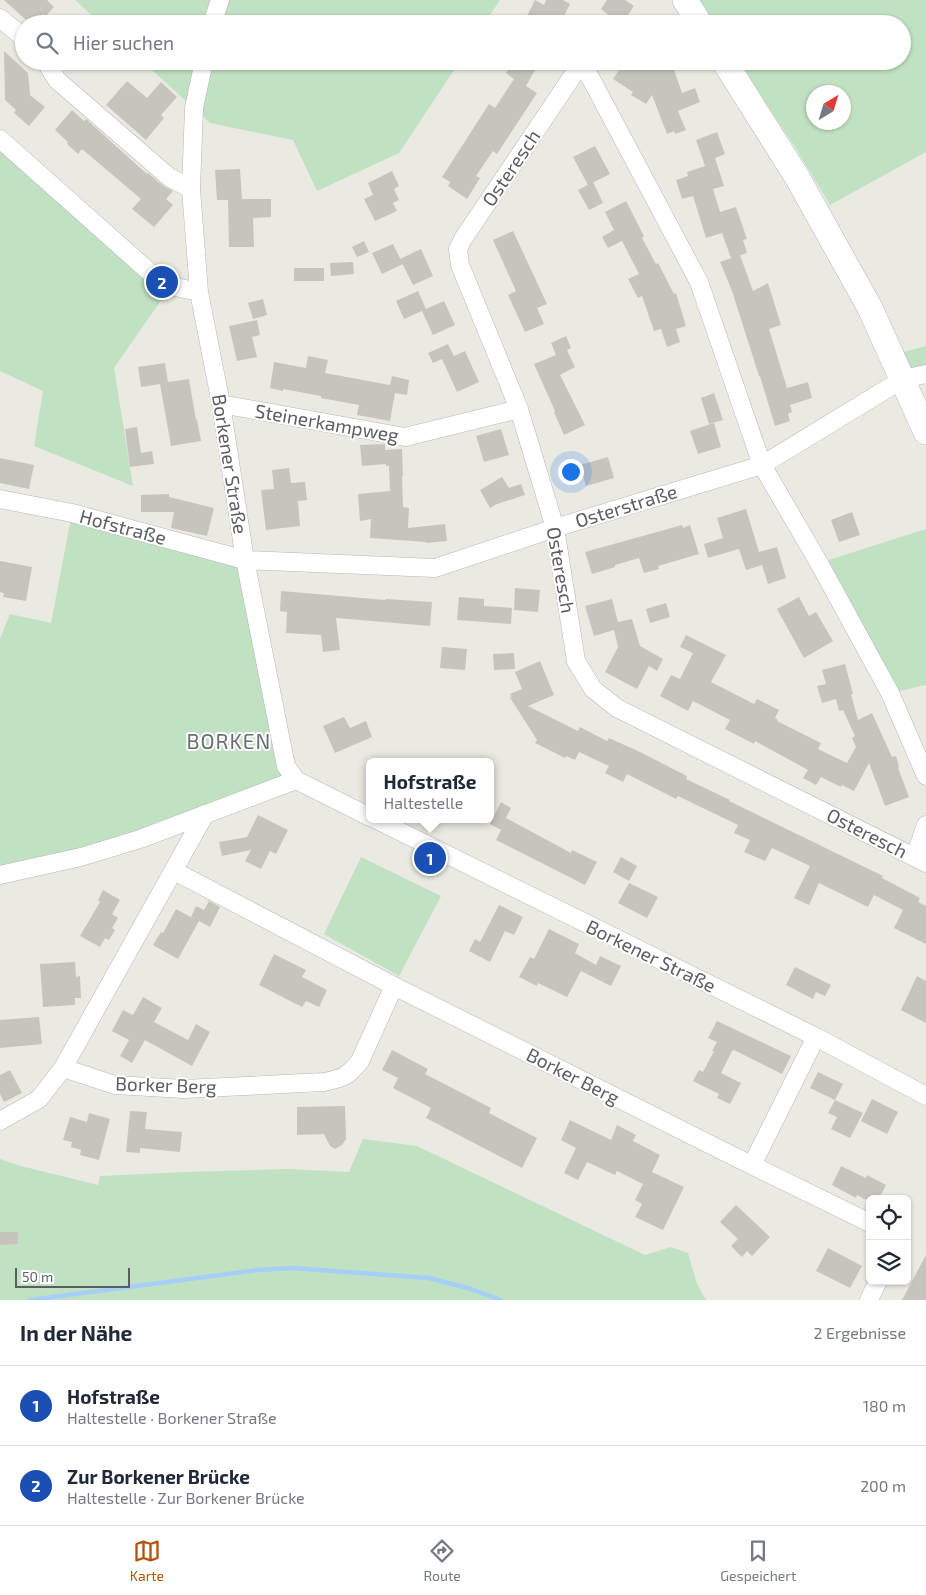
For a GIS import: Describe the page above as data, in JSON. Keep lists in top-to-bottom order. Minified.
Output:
{"streets":{"street":["Osteresch","Steinerkampweg","Borkener Straße","Osterstraße","Hofstraße","Borker Berg"]},"crossings":[["Osteresch","Steinerkampweg"],["Osteresch","Osterstraße"],["Steinerkampweg","Borkener Straße"],["Borkener Straße","Osterstraße"],["Borkener Straße","Hofstraße"],["Osterstraße","Hofstraße"]],"districts":["BORKEN"],"scale_bar":"50 m","north":"top right","page":{"search":"Hier suchen","pins":["2","1"],"popup":["Hofstraße","Haltestelle"],"scale":"50 m","heading":["In der Nähe","2 Ergebnisse"],"list":[{"mark":"1","name":"Hofstraße","note":"Haltestelle · Borkener Straße","value":"180 m"},{"mark":"2","name":"Zur Borkener Brücke","note":"Haltestelle · Zur Borkener Brücke","value":"200 m"}],"nav":["Karte","Route","Gespeichert"]}}
